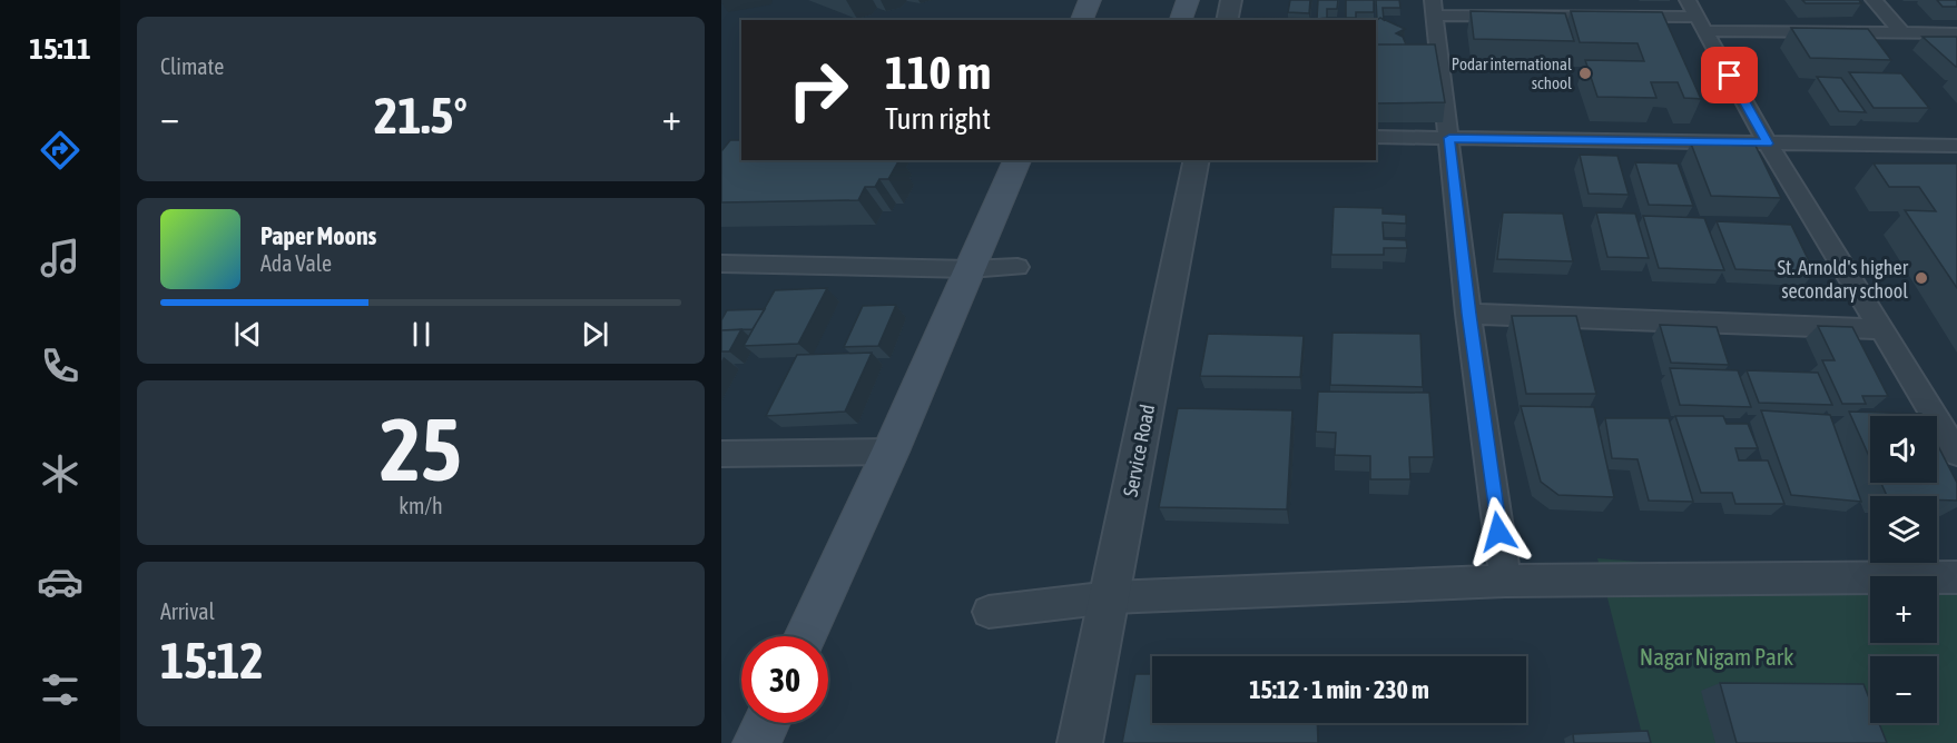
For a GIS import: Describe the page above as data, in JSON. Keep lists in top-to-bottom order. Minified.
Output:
{"streets":{"street":["Service Road"]},"parks":["Nagar Nigam Park"],"places":["Podar international school","St. Arnold's higher secondary school"],"page":{"tabs":"15:11","tile":["Climate",["25","km/h"],["Arrival","15:12"]],"turn":["110 m","Turn right"],"heat":["−","21.5°","+"],"song":["Paper Moons","Ada Vale"],"map_buttons":["+","−"],"limit":"30","trip":"15:12 · 1 min · 230 m"}}
